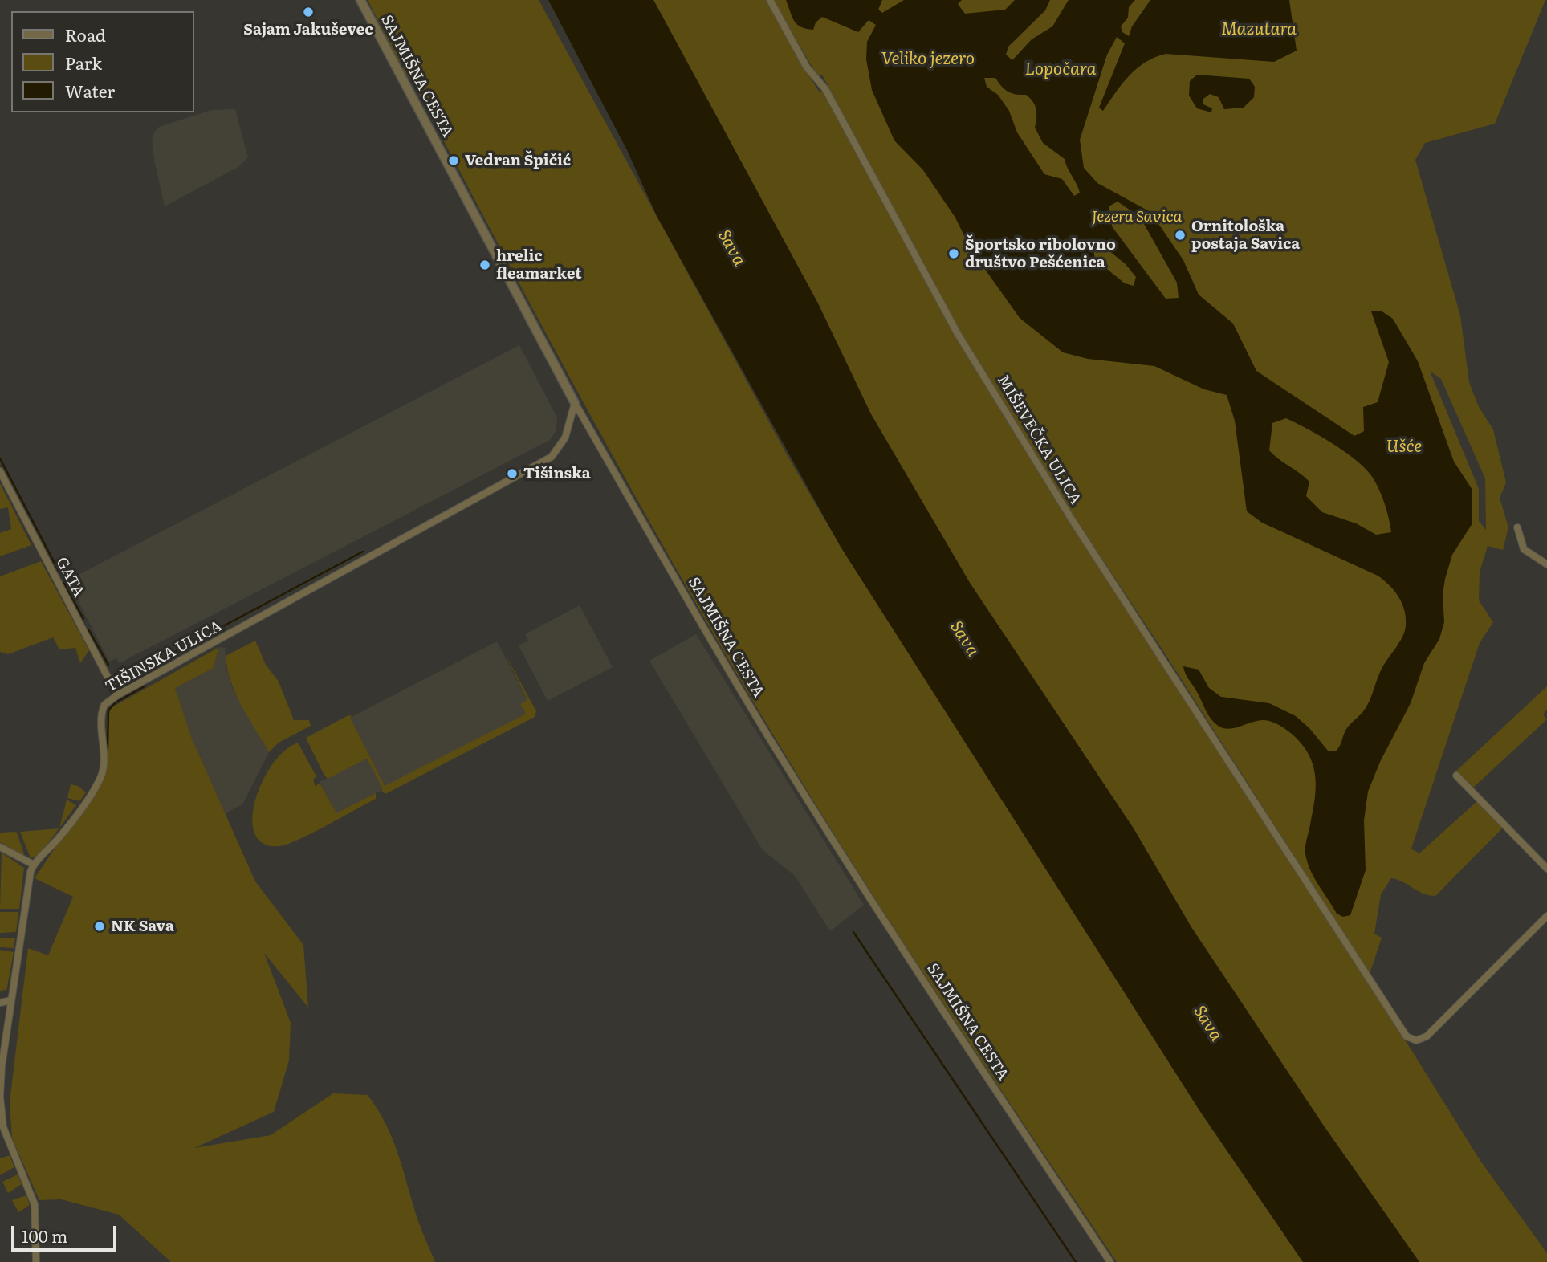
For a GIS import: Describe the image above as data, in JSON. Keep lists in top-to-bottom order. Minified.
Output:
{"streets":{"street":["SAJMIŠNA CESTA","MIŠEVEČKA ULICA","GATA","TIŠINSKA ULICA"]},"crossings":[["SAJMIŠNA CESTA","TIŠINSKA ULICA"],["GATA","TIŠINSKA ULICA"]],"water":["Mazutara","Veliko jezero","Lopočara","Sava","Ušće"],"parks":["Jezera Savica"],"places":["Sajam Jakuševec","Vedran Špičić","Ornitološka postaja Savica","Športsko ribolovno društvo Pešćenica","hrelic fleamarket","Tišinska","NK Sava"],"legend":["Road","Park","Water"],"scale_bar":"100 m"}
